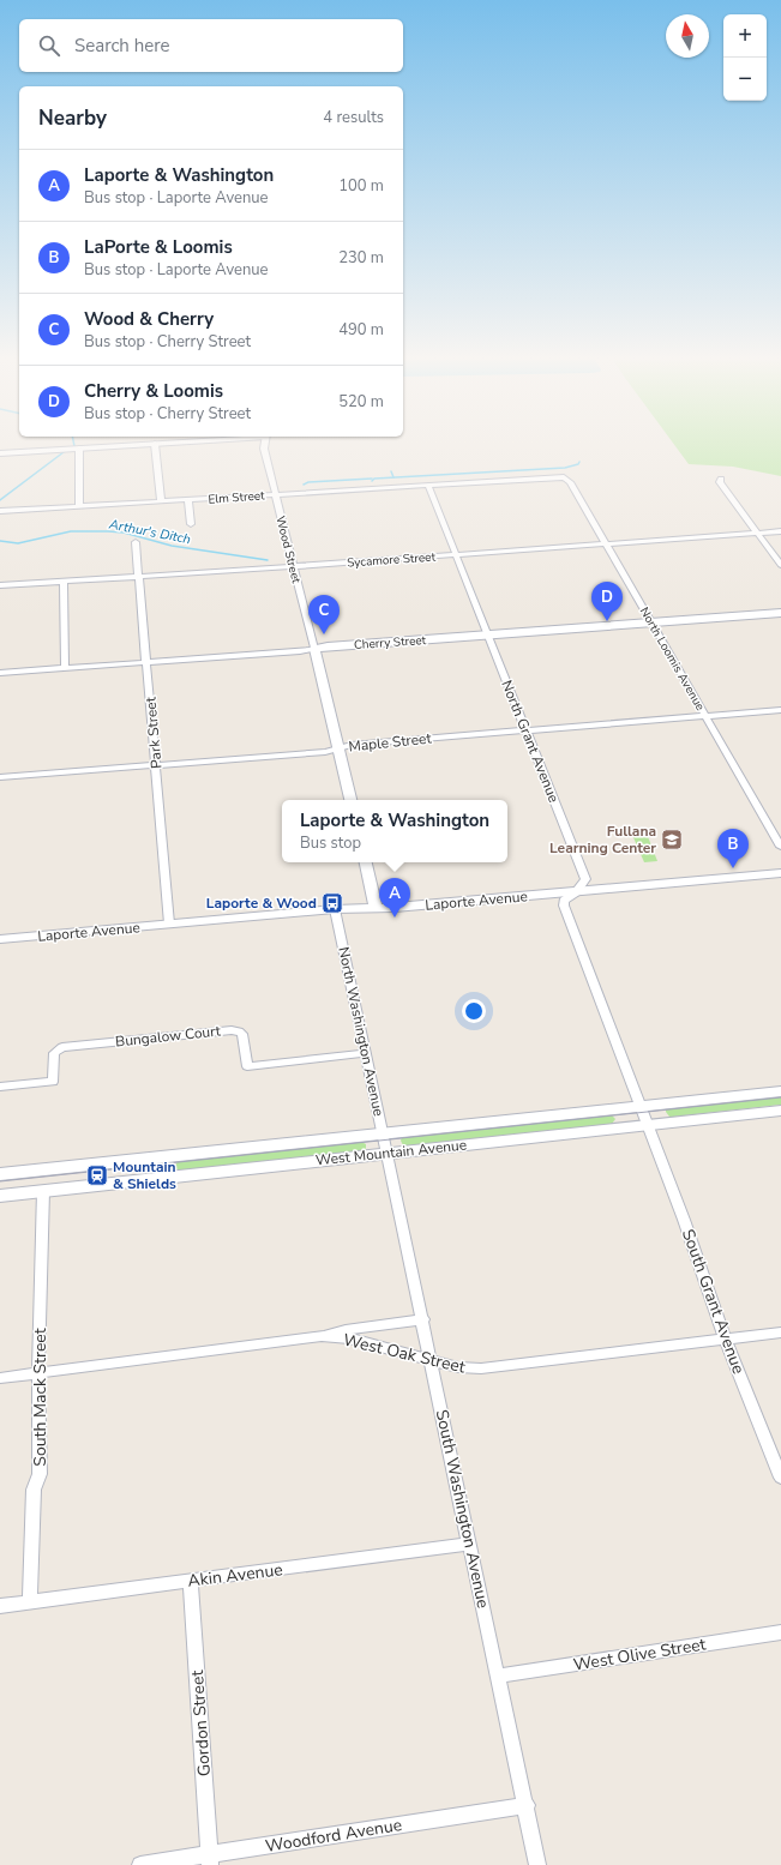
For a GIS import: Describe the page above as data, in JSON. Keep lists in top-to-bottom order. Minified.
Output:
{"streets":{"street":["Elm Street","Wood Street","Sycamore Street","Cherry Street","North Loomis Avenue","Park Street","North Grant Avenue","Maple Street","Laporte Avenue","North Washington Avenue","Bungalow Court","West Mountain Avenue","South Grant Avenue","West Oak Street","South Mack Street","South Washington Avenue","Akin Avenue","West Olive Street","Gordon Street","Woodford Avenue"]},"crossings":[["Elm Street","Wood Street"],["Elm Street","North Loomis Avenue"],["Elm Street","North Grant Avenue"],["Wood Street","Sycamore Street"],["Wood Street","Cherry Street"],["Wood Street","Maple Street"],["Sycamore Street","North Loomis Avenue"],["Sycamore Street","Park Street"],["Sycamore Street","North Grant Avenue"],["Cherry Street","North Loomis Avenue"],["Cherry Street","Park Street"],["Cherry Street","North Grant Avenue"],["North Loomis Avenue","Maple Street"],["Park Street","Maple Street"],["Park Street","Laporte Avenue"],["North Grant Avenue","Maple Street"],["North Grant Avenue","Laporte Avenue"],["North Grant Avenue","West Mountain Avenue"],["North Grant Avenue","South Grant Avenue"],["Laporte Avenue","North Washington Avenue"],["North Washington Avenue","Bungalow Court"],["North Washington Avenue","West Mountain Avenue"],["North Washington Avenue","South Washington Avenue"],["West Mountain Avenue","South Grant Avenue"],["West Mountain Avenue","South Mack Street"],["West Mountain Avenue","South Washington Avenue"],["South Grant Avenue","West Oak Street"],["West Oak Street","South Mack Street"],["West Oak Street","South Washington Avenue"],["South Mack Street","Akin Avenue"],["South Washington Avenue","Akin Avenue"],["South Washington Avenue","West Olive Street"],["South Washington Avenue","Woodford Avenue"],["Akin Avenue","Gordon Street"],["Gordon Street","Woodford Avenue"]],"water":["Arthur's Ditch"],"places":{"school or university":["Fullana Learning Center"],"bus stop":["Laporte & Wood"],"station":["Mountain & Shields"]},"north":"top","page":{"map_buttons":["+","−"],"search":"Search here","heading":["Nearby","4 results"],"list":[{"mark":"A","name":"Laporte & Washington","note":"Bus stop · Laporte Avenue","value":"100 m"},{"mark":"B","name":"LaPorte & Loomis","note":"Bus stop · Laporte Avenue","value":"230 m"},{"mark":"C","name":"Wood & Cherry","note":"Bus stop · Cherry Street","value":"490 m"},{"mark":"D","name":"Cherry & Loomis","note":"Bus stop · Cherry Street","value":"520 m"}],"pins":["D","C","B","A"],"popup":["Laporte & Washington","Bus stop"]}}
